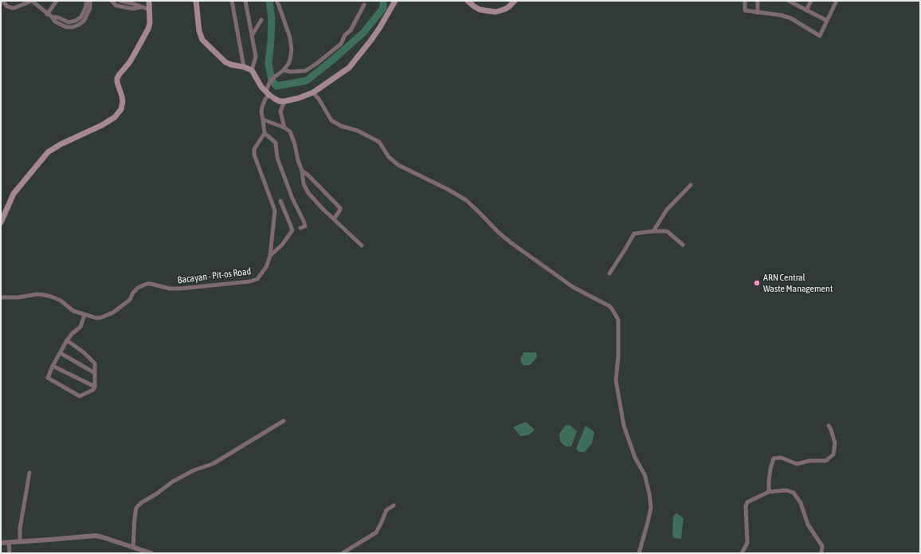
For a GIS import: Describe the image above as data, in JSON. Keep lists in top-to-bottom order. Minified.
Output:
{"streets":{"street":["Bacayan - Pit-os Road"]},"places":["ARN Central Waste Management"]}
